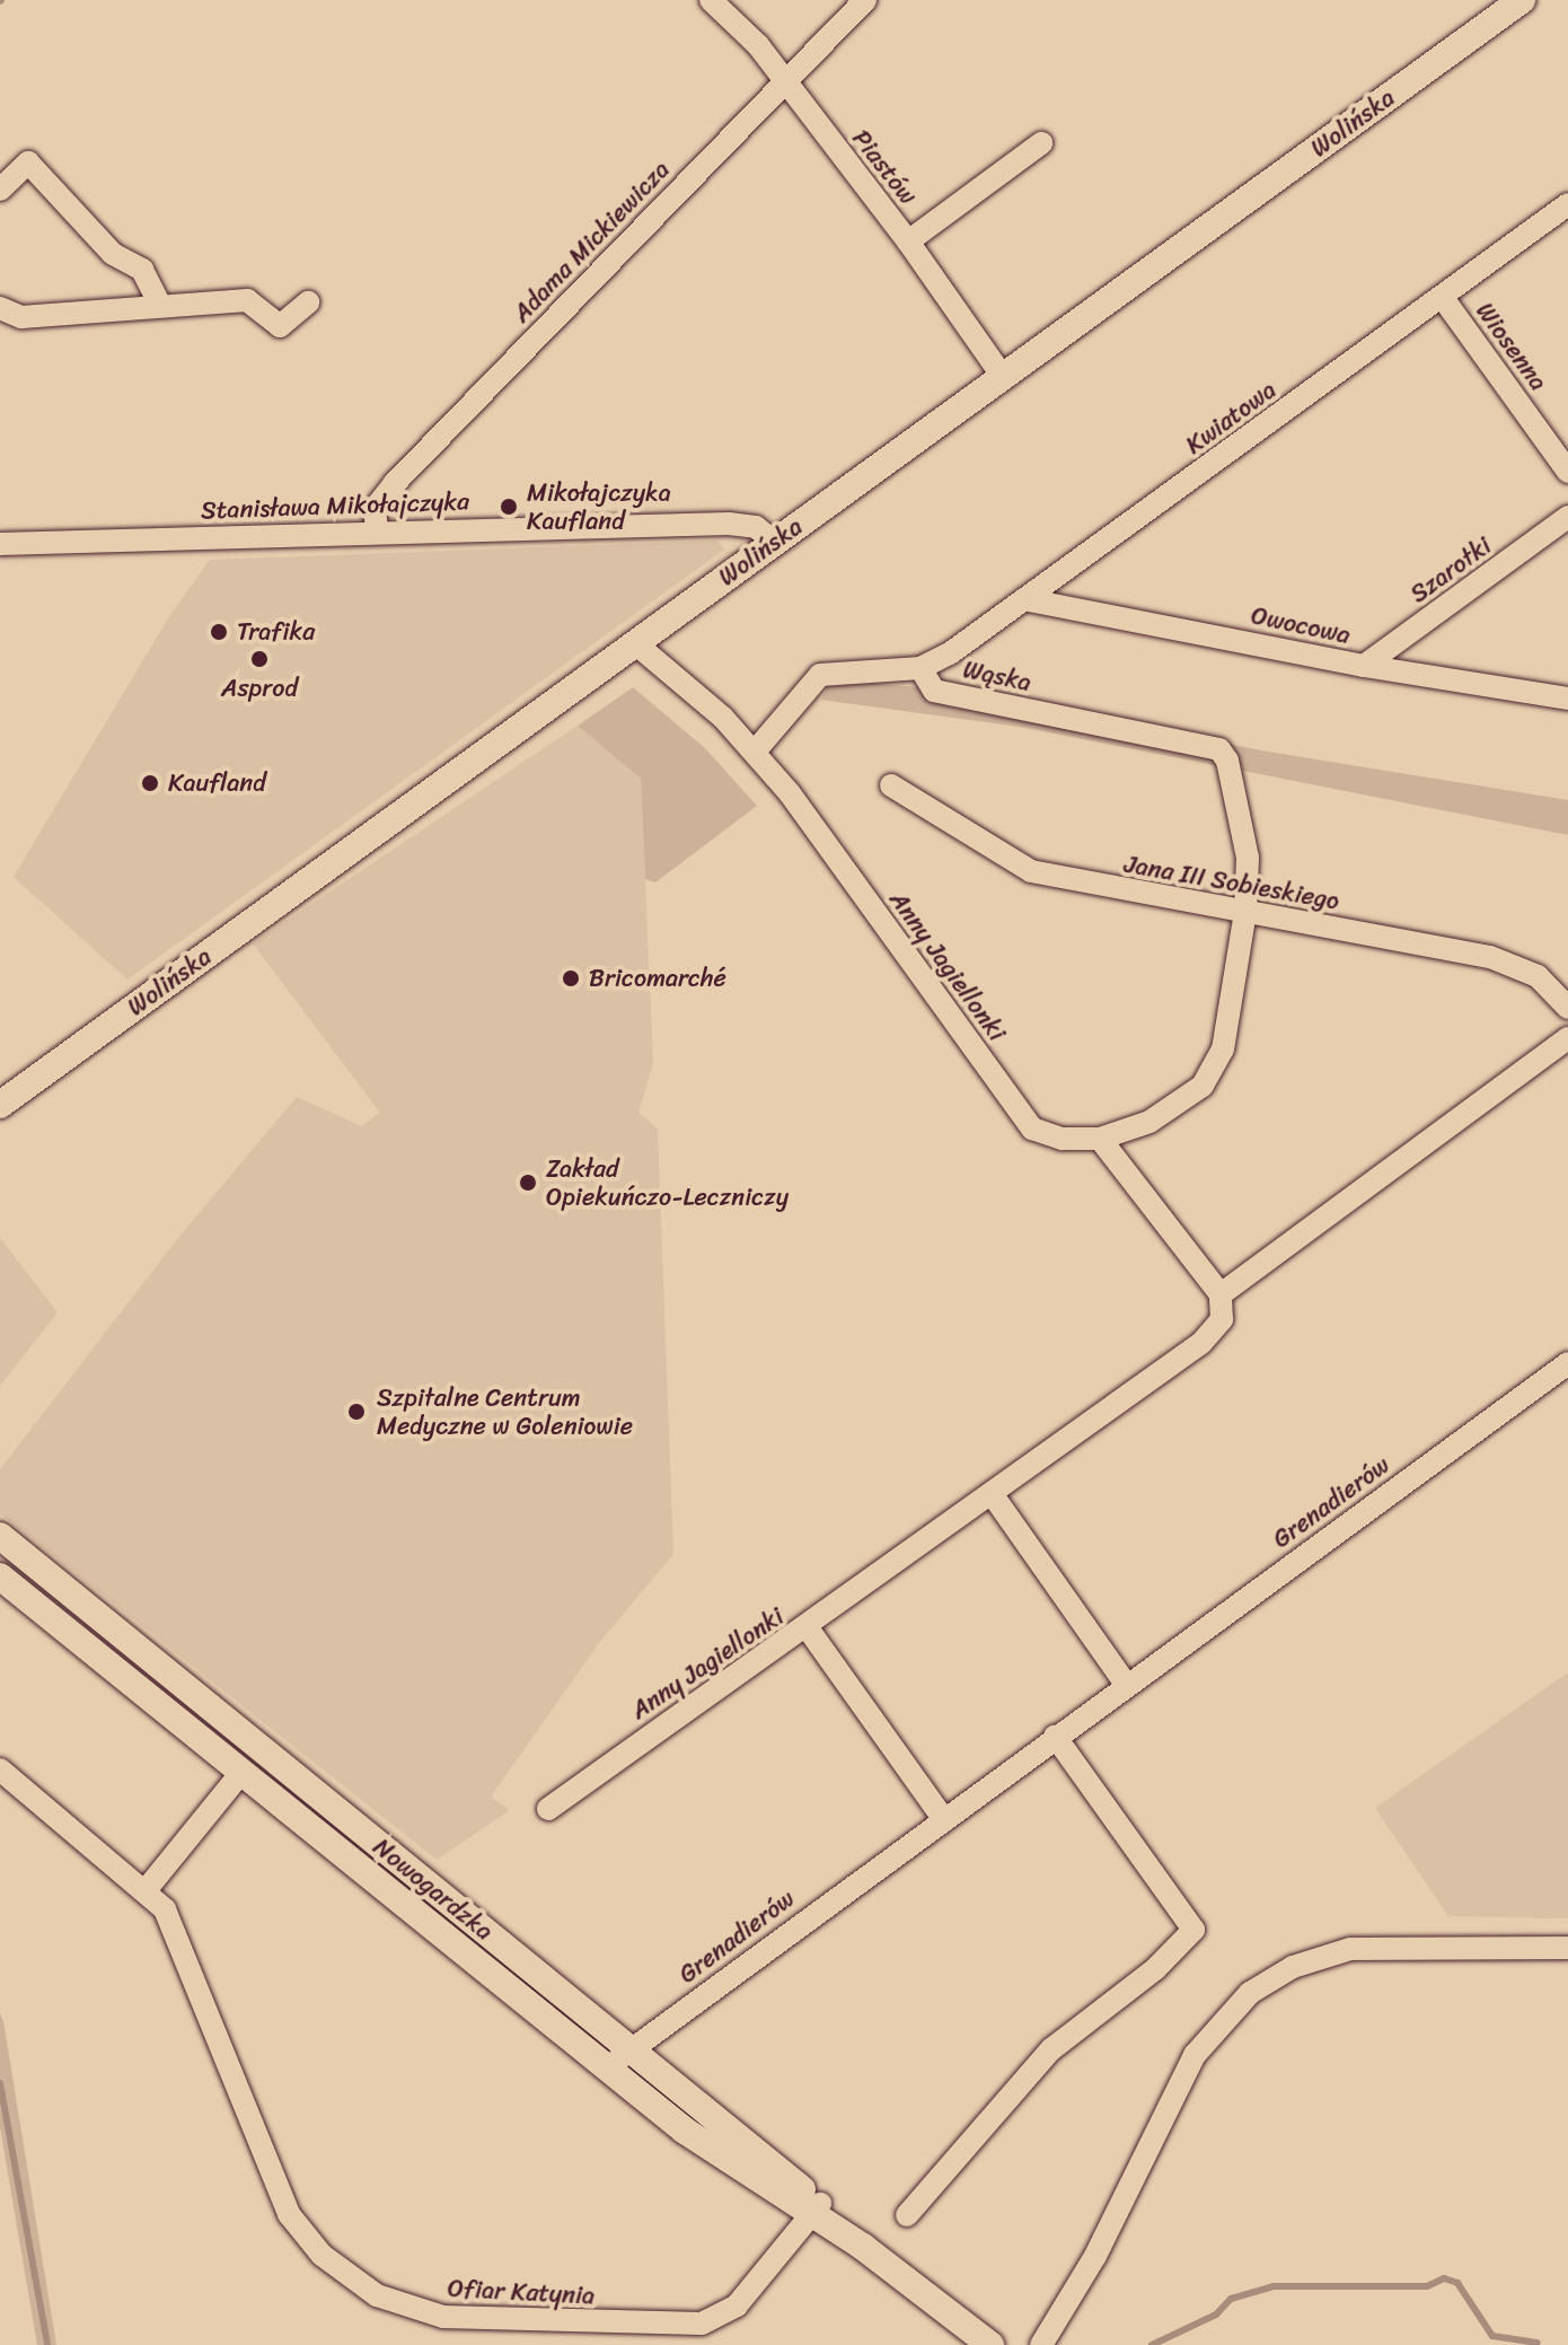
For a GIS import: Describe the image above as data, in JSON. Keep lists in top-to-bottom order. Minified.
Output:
{"streets":{"street":["Wolińska","Piastów","Adama Mickiewicza","Wiosenna","Kwiatowa","Stanisława Mikołajczyka","Szarotki","Owocowa","Wąska","Jana III Sobieskiego","Anny Jagiellonki","Grenadierów","Nowogardzka","Ofiar Katynia"]},"crossings":[["Wolińska","Piastów"],["Wolińska","Stanisława Mikołajczyka"],["Wolińska","Anny Jagiellonki"],["Piastów","Adama Mickiewicza"],["Adama Mickiewicza","Stanisława Mikołajczyka"],["Wiosenna","Kwiatowa"],["Kwiatowa","Owocowa"],["Kwiatowa","Wąska"],["Szarotki","Owocowa"],["Wąska","Jana III Sobieskiego"],["Grenadierów","Nowogardzka"],["Nowogardzka","Ofiar Katynia"]],"places":["Mikołajczyka Kaufland","Trafika","Asprod","Kaufland","Bricomarché","Zakład Opiekuńczo-Leczniczy","Szpitalne Centrum Medyczne w Goleniowie"]}
